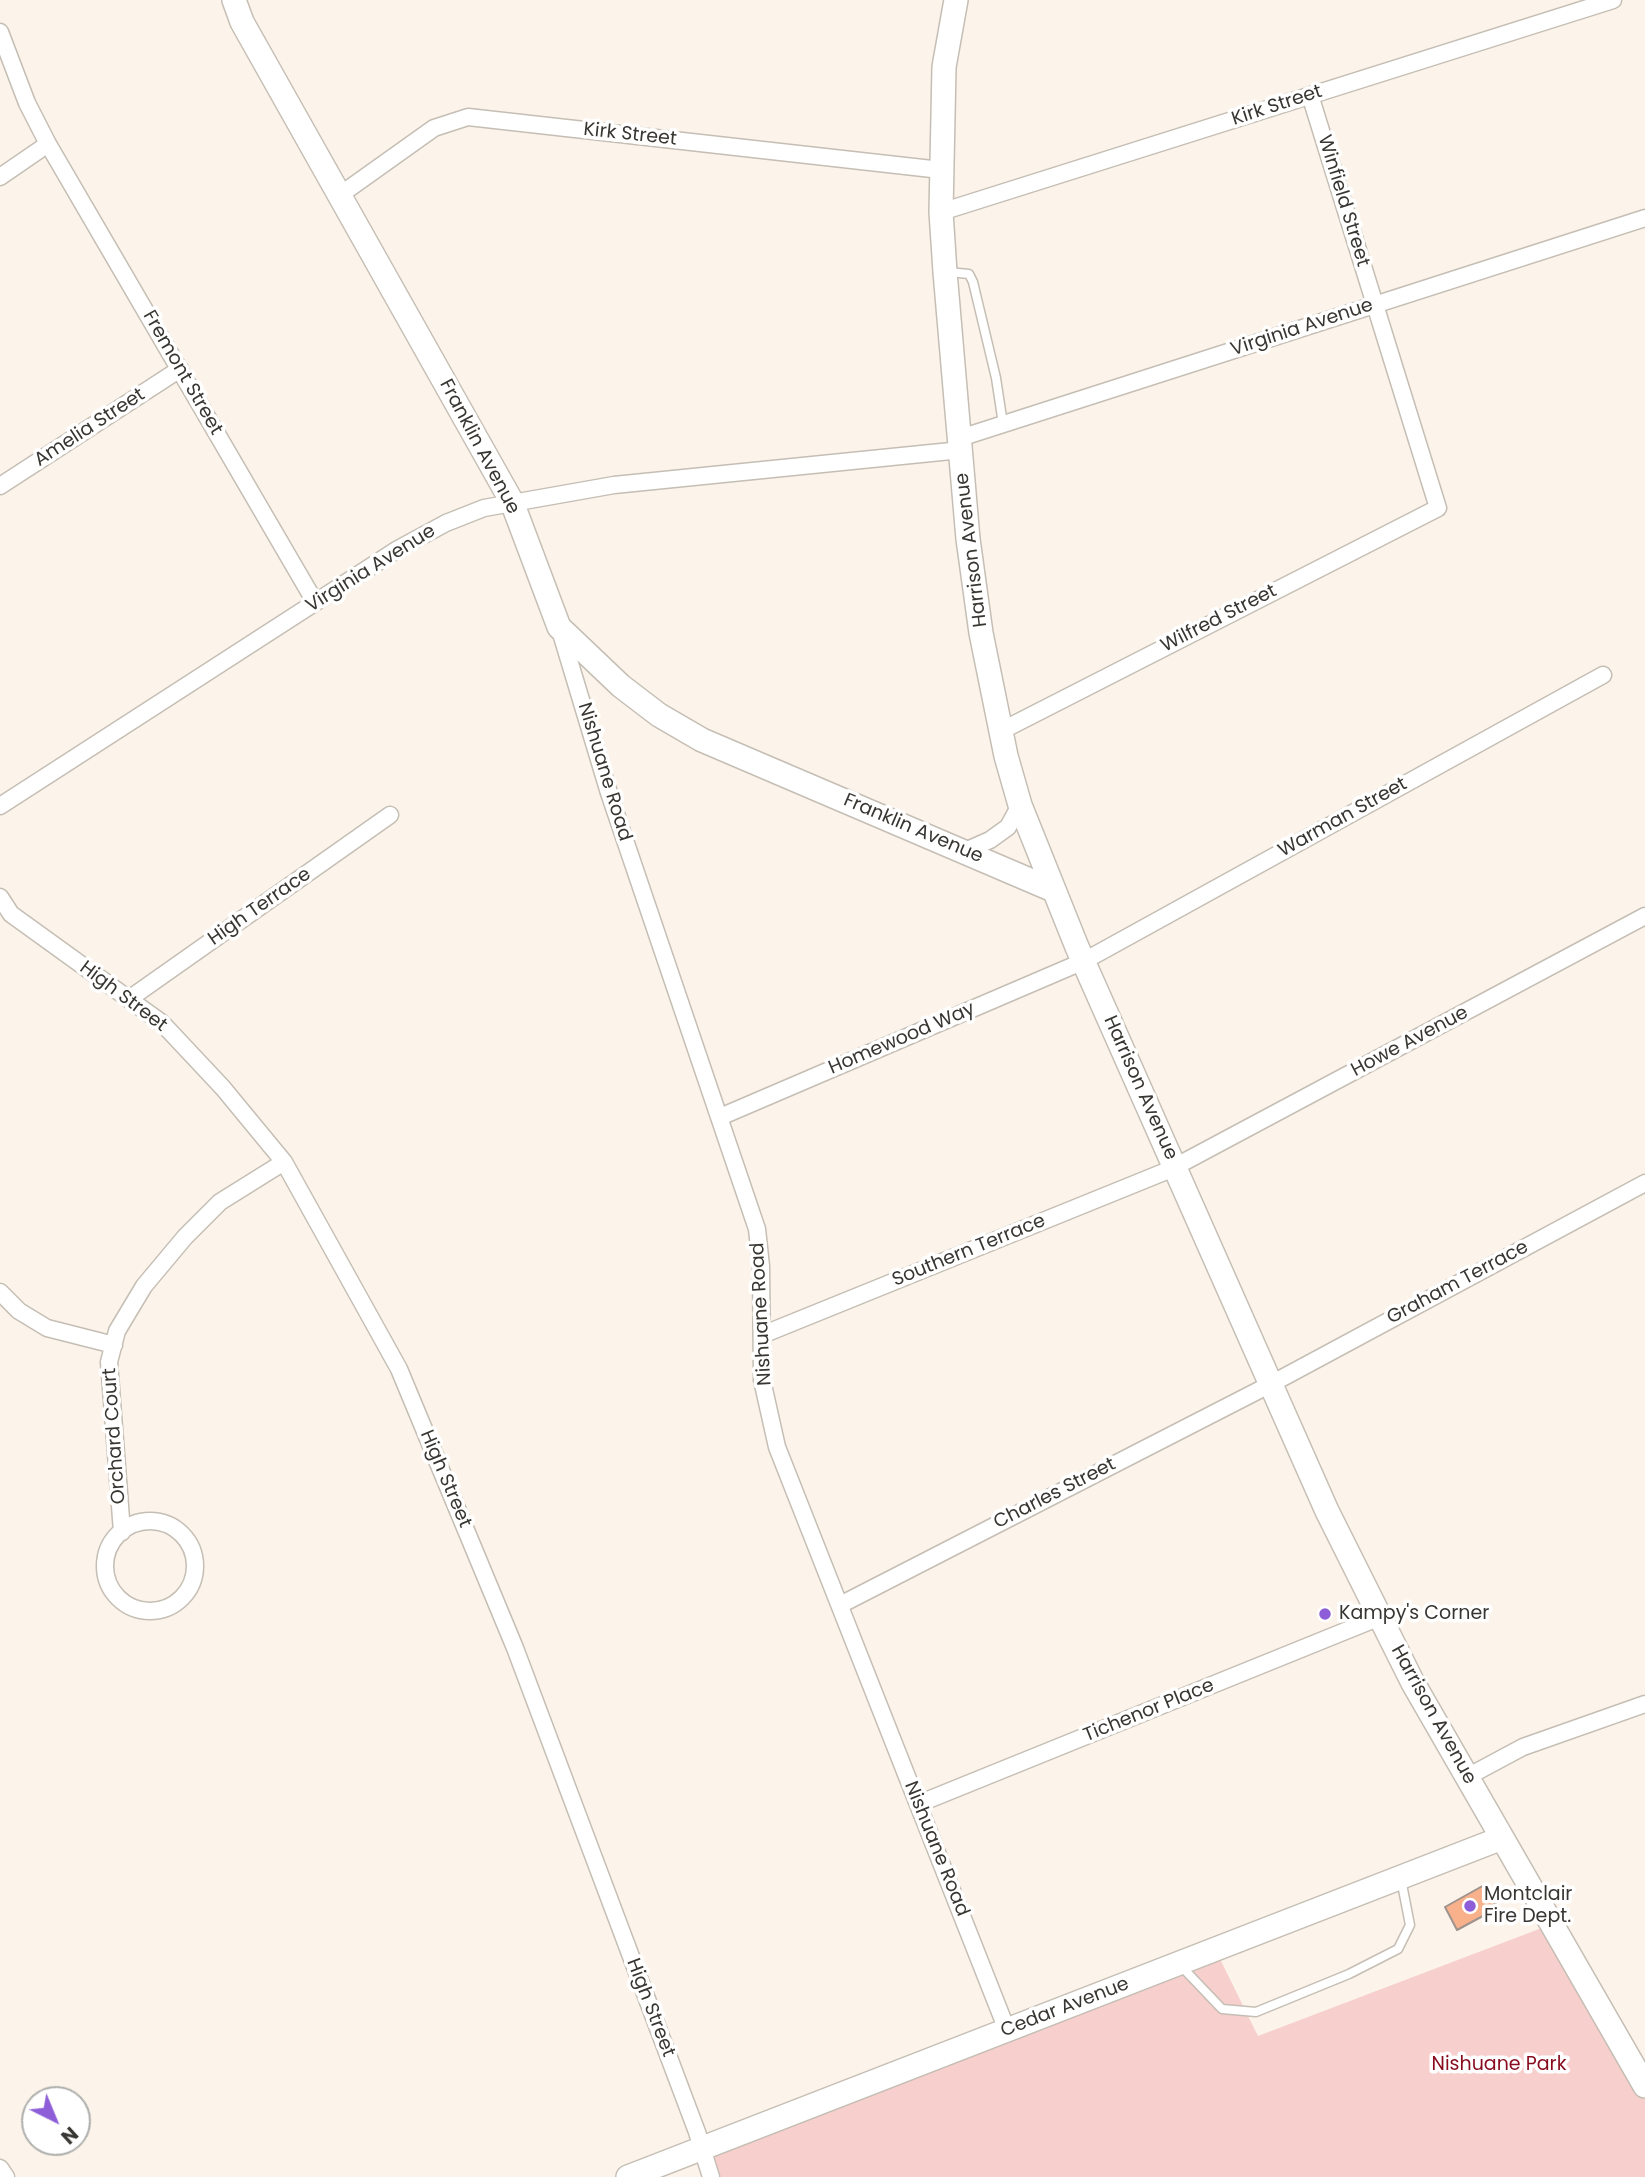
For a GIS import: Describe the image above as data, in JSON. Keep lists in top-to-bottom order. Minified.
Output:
{"streets":{"street":["Kirk Street","Winfield Street","Virginia Avenue","Fremont Street","Amelia Street","Franklin Avenue","Harrison Avenue","Wilfred Street","Nishuane Road","Warman Street","High Terrace","High Street","Homewood Way","Howe Avenue","Southern Terrace","Graham Terrace","Orchard Court","Charles Street","Tichenor Place","Cedar Avenue"]},"crossings":[["Kirk Street","Winfield Street"],["Kirk Street","Franklin Avenue"],["Kirk Street","Harrison Avenue"],["Winfield Street","Virginia Avenue"],["Winfield Street","Wilfred Street"],["Virginia Avenue","Fremont Street"],["Virginia Avenue","Franklin Avenue"],["Virginia Avenue","Harrison Avenue"],["Fremont Street","Amelia Street"],["Franklin Avenue","Harrison Avenue"],["Franklin Avenue","Nishuane Road"],["Harrison Avenue","Wilfred Street"],["Harrison Avenue","Warman Street"],["Harrison Avenue","Homewood Way"],["Harrison Avenue","Howe Avenue"],["Harrison Avenue","Southern Terrace"],["Harrison Avenue","Graham Terrace"],["Harrison Avenue","Charles Street"],["Harrison Avenue","Tichenor Place"],["Harrison Avenue","Cedar Avenue"],["Nishuane Road","Homewood Way"],["Nishuane Road","Southern Terrace"],["Nishuane Road","Charles Street"],["Nishuane Road","Tichenor Place"],["Nishuane Road","Cedar Avenue"],["Warman Street","Homewood Way"],["High Terrace","High Street"],["High Street","Orchard Court"],["High Street","Cedar Avenue"],["Howe Avenue","Southern Terrace"],["Graham Terrace","Charles Street"]],"parks":["Nishuane Park"],"places":["Kampy's Corner","Montclair Fire Dept."],"north":"bottom right"}
